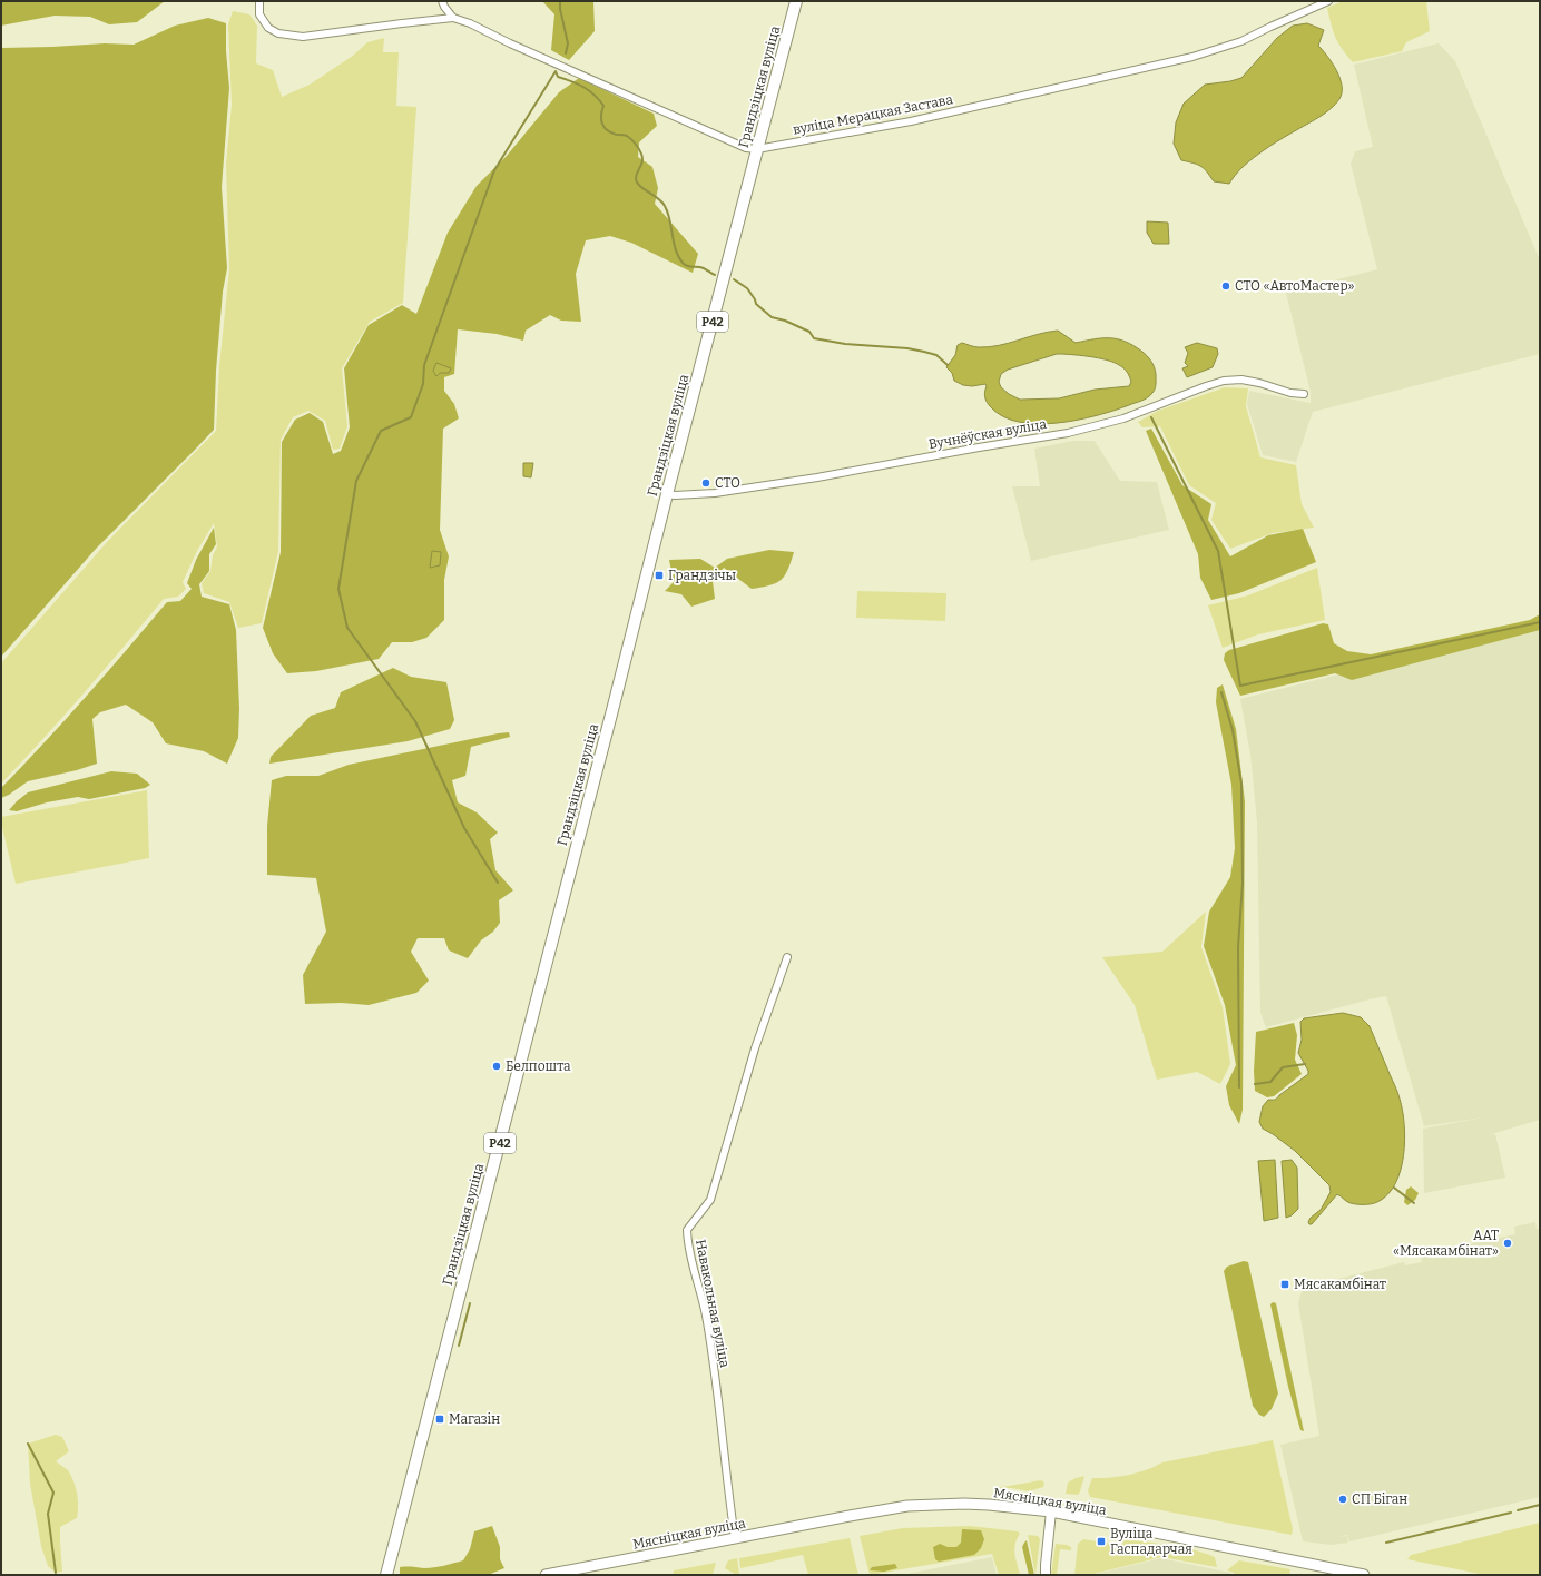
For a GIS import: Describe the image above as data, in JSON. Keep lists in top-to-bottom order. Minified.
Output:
{"streets":{"main road":["Грандзіцкая вуліца","Р42","Мясніцкая вуліца"],"street":["вуліца Мерацкая Застава","Вучнёўская вуліца","Навакольная вуліца"]},"crossings":[["Грандзіцкая вуліца","вуліца Мерацкая Застава"],["Грандзіцкая вуліца","Вучнёўская вуліца"],["Навакольная вуліца","Мясніцкая вуліца"]],"places":{"other":["СТО «АвтоМастер»","СТО","Белпошта","ААТ «Мясакамбінат»","СП Біган"],"transit":["Грандзічы","Мясакамбінат","Магазін","Вуліца Гаспадарчая"]}}
